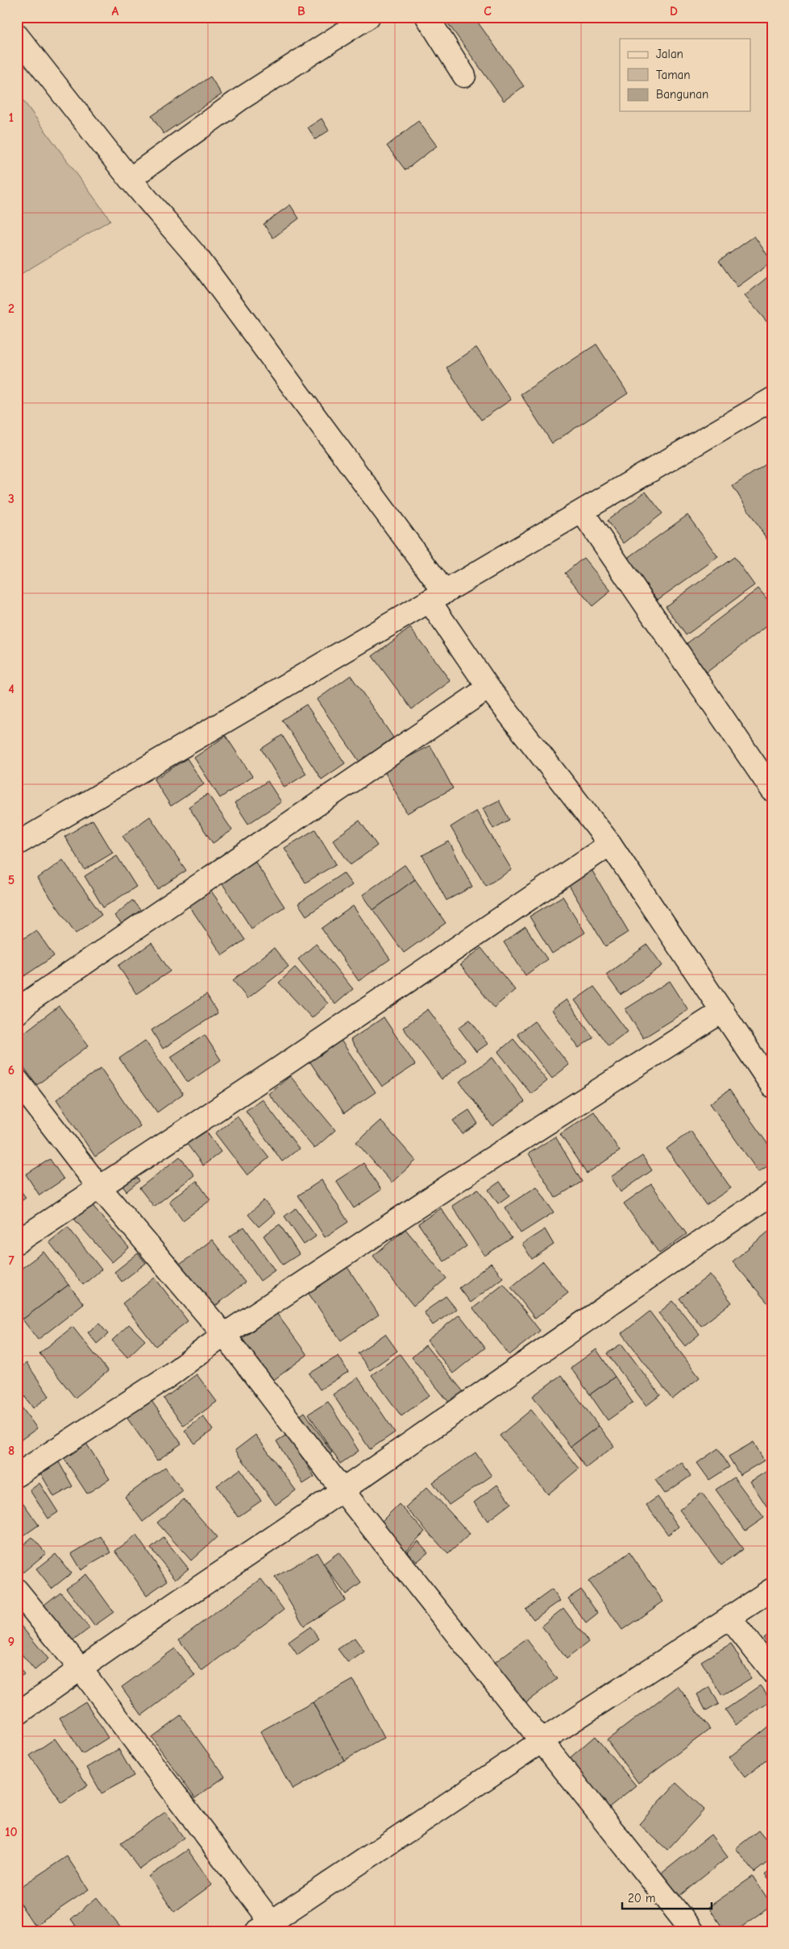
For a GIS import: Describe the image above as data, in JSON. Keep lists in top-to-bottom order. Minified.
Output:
{"legend":["Jalan","Taman","Bangunan"],"scale_bar":"20 m","grid":{"columns":["A","B","C","D"],"rows":["1","2","3","4","5","6","7","8","9","10"]}}
